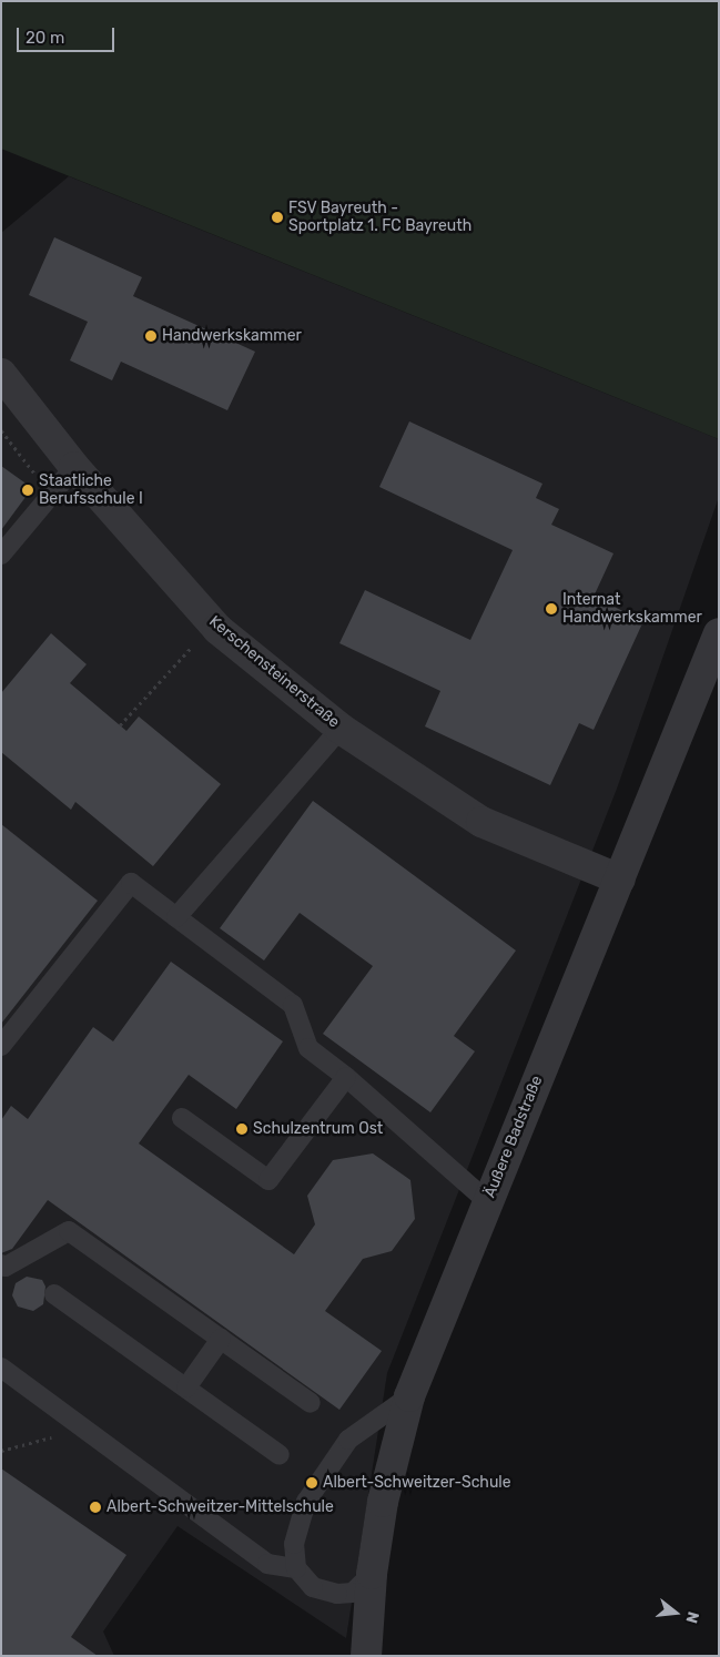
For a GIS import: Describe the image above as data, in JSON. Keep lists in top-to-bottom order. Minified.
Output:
{"streets":{"street":["Kerschensteinerstraße","Äußere Badstraße"]},"crossings":[["Kerschensteinerstraße","Äußere Badstraße"]],"places":["FSV Bayreuth - Sportplatz 1. FC Bayreuth","Handwerkskammer","Staatliche Berufsschule I","Internat Handwerkskammer","Schulzentrum Ost","Albert-Schweitzer-Schule","Albert-Schweitzer-Mittelschule"],"scale_bar":"20 m","north":"right"}
